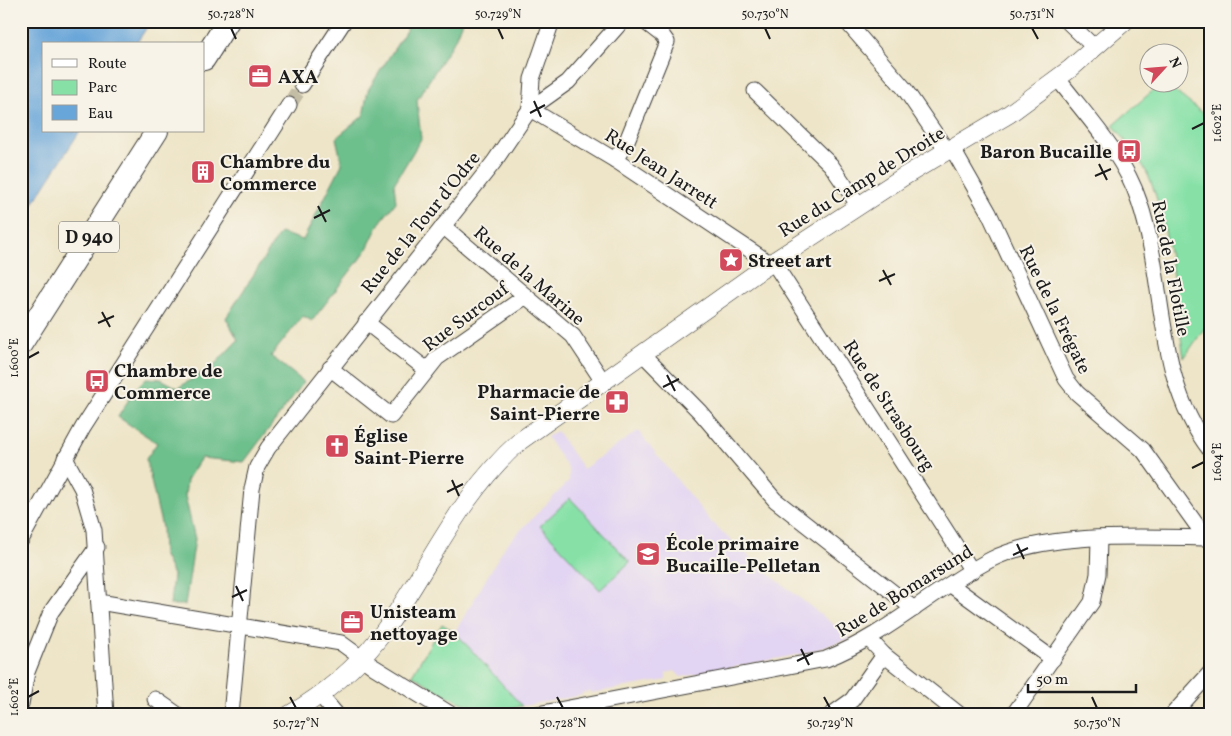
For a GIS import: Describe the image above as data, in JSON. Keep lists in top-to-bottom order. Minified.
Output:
{"streets":{"main road":["D 940"],"street":["Rue Jean Jarrett","Rue du Camp de Droite","Rue de la Tour d'Odre","Rue de la Flotille","Rue de la Marine","Rue de la Frégate","Rue Surcouf","Rue de Strasbourg","Rue de Bomarsund"]},"crossings":[["Rue Jean Jarrett","Rue du Camp de Droite"],["Rue Jean Jarrett","Rue de la Tour d'Odre"],["Rue Jean Jarrett","Rue de Strasbourg"],["Rue du Camp de Droite","Rue de la Flotille"],["Rue du Camp de Droite","Rue de la Marine"],["Rue du Camp de Droite","Rue de la Frégate"],["Rue du Camp de Droite","Rue de Strasbourg"],["Rue de la Tour d'Odre","Rue de la Marine"],["Rue de la Tour d'Odre","Rue Surcouf"],["Rue de la Marine","Rue Surcouf"],["Rue de la Frégate","Rue de Bomarsund"],["Rue de Strasbourg","Rue de Bomarsund"]],"places":{"office":["AXA","Unisteam nettoyage"],"bus stop":["Baron Bucaille","Chambre de Commerce"],"building":["Chambre du Commerce"],"place":["Street art"],"pharmacy":["Pharmacie de Saint-Pierre"],"church":["Église Saint-Pierre"],"school or university":["École primaire Bucaille-Pelletan"]},"legend":["Route","Parc","Eau"],"scale_bar":"50 m","north":"top right","coordinates":["50.728°N","50.729°N","50.730°N","50.731°N","1.602°E","1.600°E","1.604°E","50.727°N"]}
